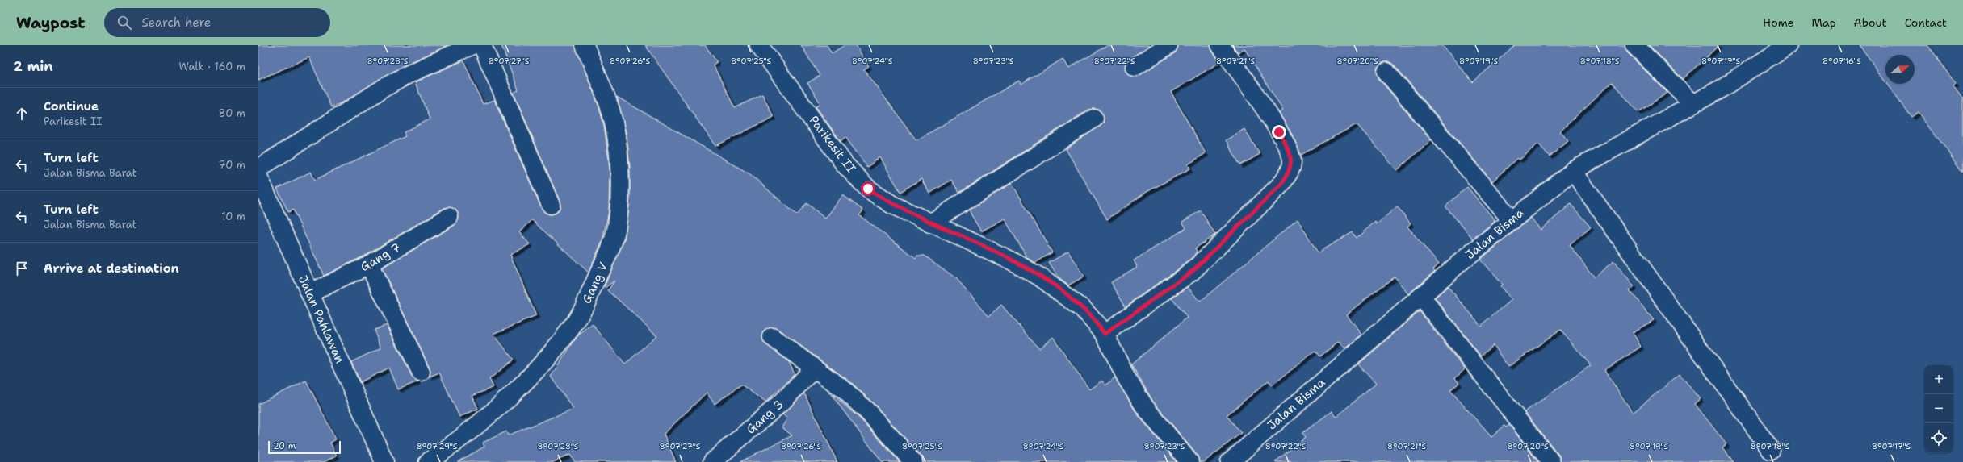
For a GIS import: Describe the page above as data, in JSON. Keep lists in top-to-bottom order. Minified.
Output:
{"streets":{"street":["Parikesit II","Jalan Bisma","Gang 7","Gang V","Jalan Pahlawan","Gang 3"]},"crossings":[["Gang 7","Jalan Pahlawan"]],"scale_bar":"20 m","north":"top right","page":{"header":"Waypost","search":"Search here","nav":["Home","Map","About","Contact"],"heading":["2 min","Walk · 160 m"],"list":[["Continue","Parikesit II","80 m"],["Turn left","Jalan Bisma Barat","70 m"],["Turn left","Jalan Bisma Barat","10 m"],"Arrive at destination"],"map_buttons":["+","−"],"scale":"20 m"},"coordinates":["8°07'28\"S","8°07'27\"S","8°07'26\"S","8°07'25\"S","8°07'24\"S","8°07'23\"S","8°07'22\"S","8°07'21\"S","8°07'20\"S","8°07'19\"S","8°07'18\"S","8°07'17\"S","8°07'16\"S","8°07'29\"S"]}
